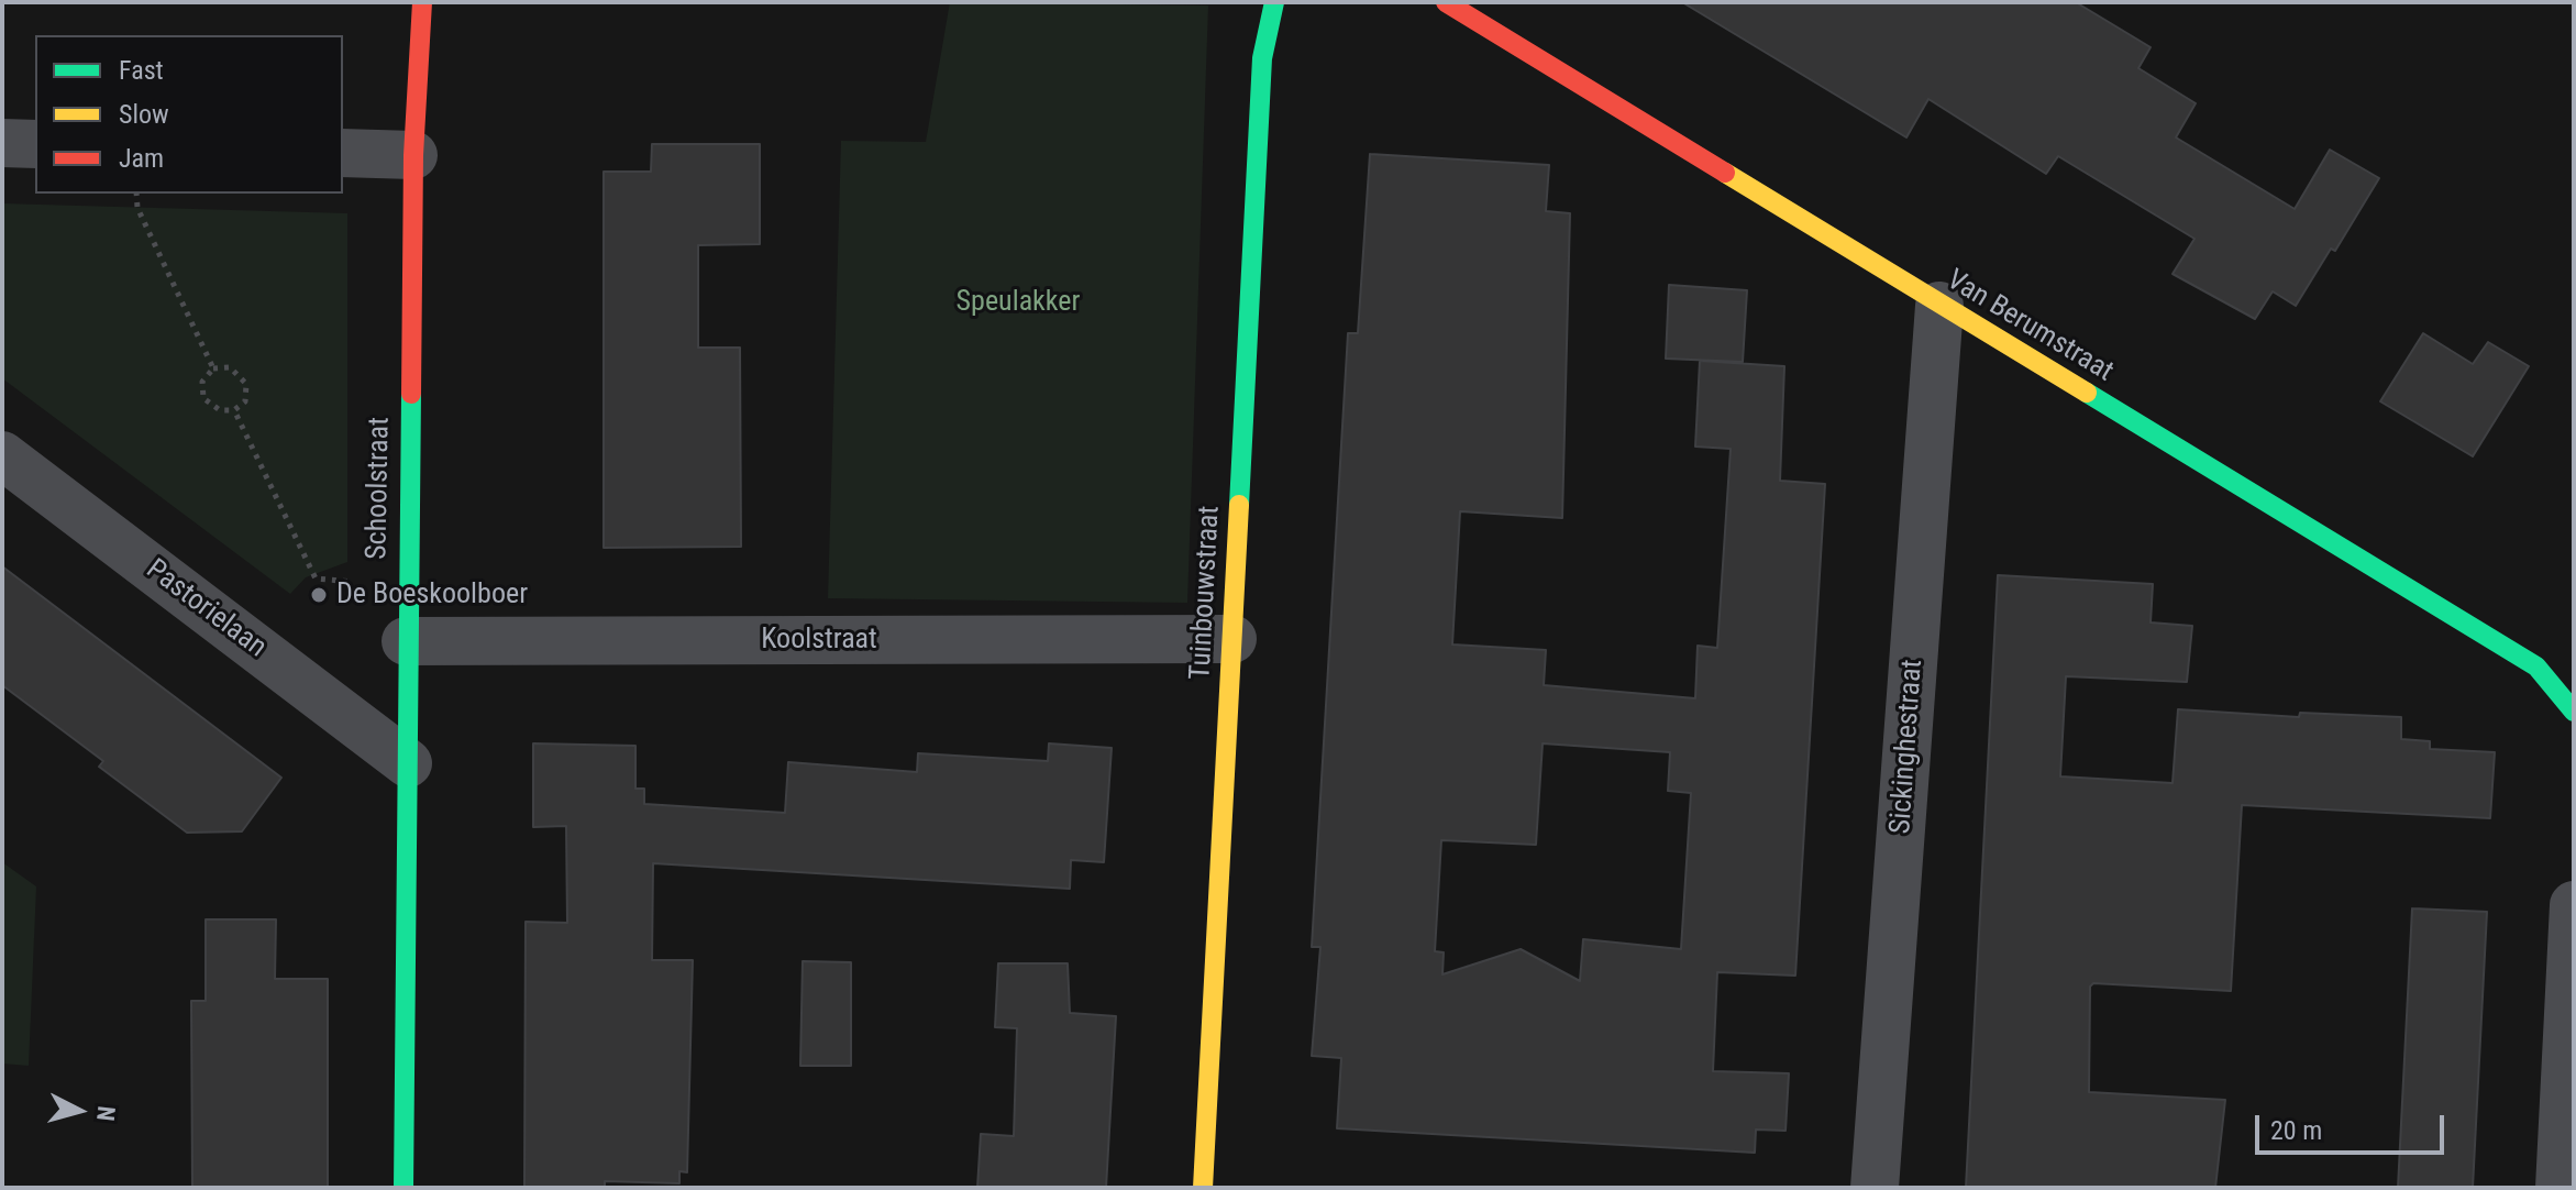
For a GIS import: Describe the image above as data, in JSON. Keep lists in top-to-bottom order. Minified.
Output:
{"streets":{"street":["Van Berumstraat","Schoolstraat","Tuinbouwstraat","Pastorielaan","Koolstraat","Sickinghestraat"]},"crossings":[["Van Berumstraat","Sickinghestraat"],["Schoolstraat","Pastorielaan"],["Schoolstraat","Koolstraat"],["Tuinbouwstraat","Koolstraat"]],"parks":["Speulakker"],"places":["De Boeskoolboer"],"legend":["Fast","Slow","Jam"],"scale_bar":"20 m","north":"right"}
